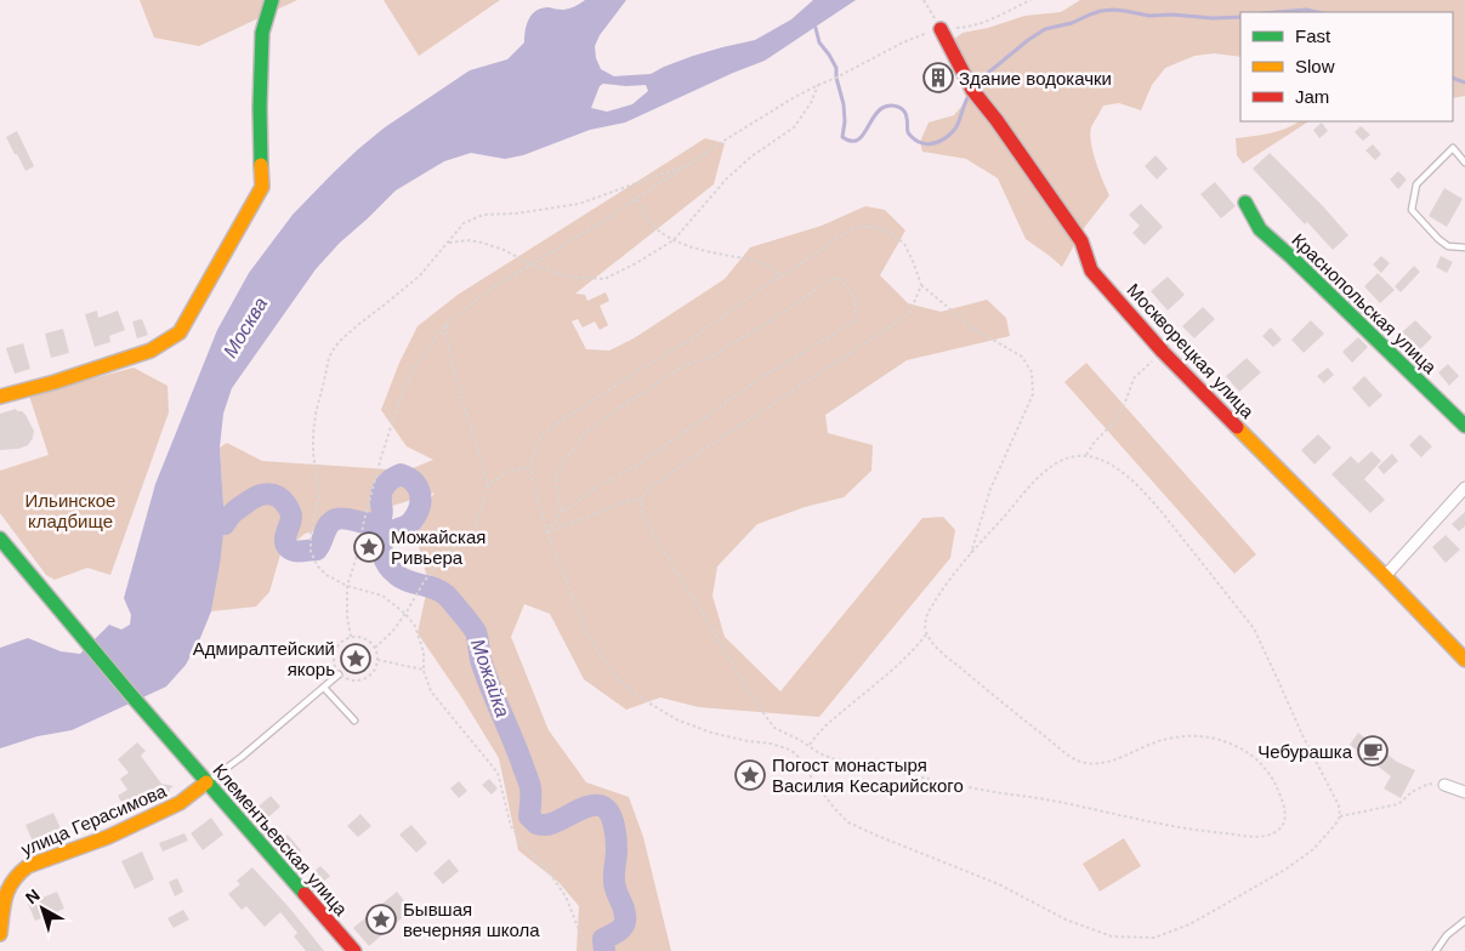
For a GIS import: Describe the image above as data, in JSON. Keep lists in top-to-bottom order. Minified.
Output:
{"streets":{"street":["Краснопольская улица","Москворецкая улица","улица Герасимова","Клементьевская улица"]},"crossings":[["улица Герасимова","Клементьевская улица"]],"water":["Москва","Можайка"],"parks":["Ильинское кладбище"],"places":{"building":["Здание водокачки"],"place":["Можайская Ривьера","Адмиралтейский якорь","Погост монастыря Василия Кесарийского","Бывшая вечерняя школа"],"cafe":["Чебурашка"]},"legend":["Fast","Slow","Jam"],"north":"top left"}
